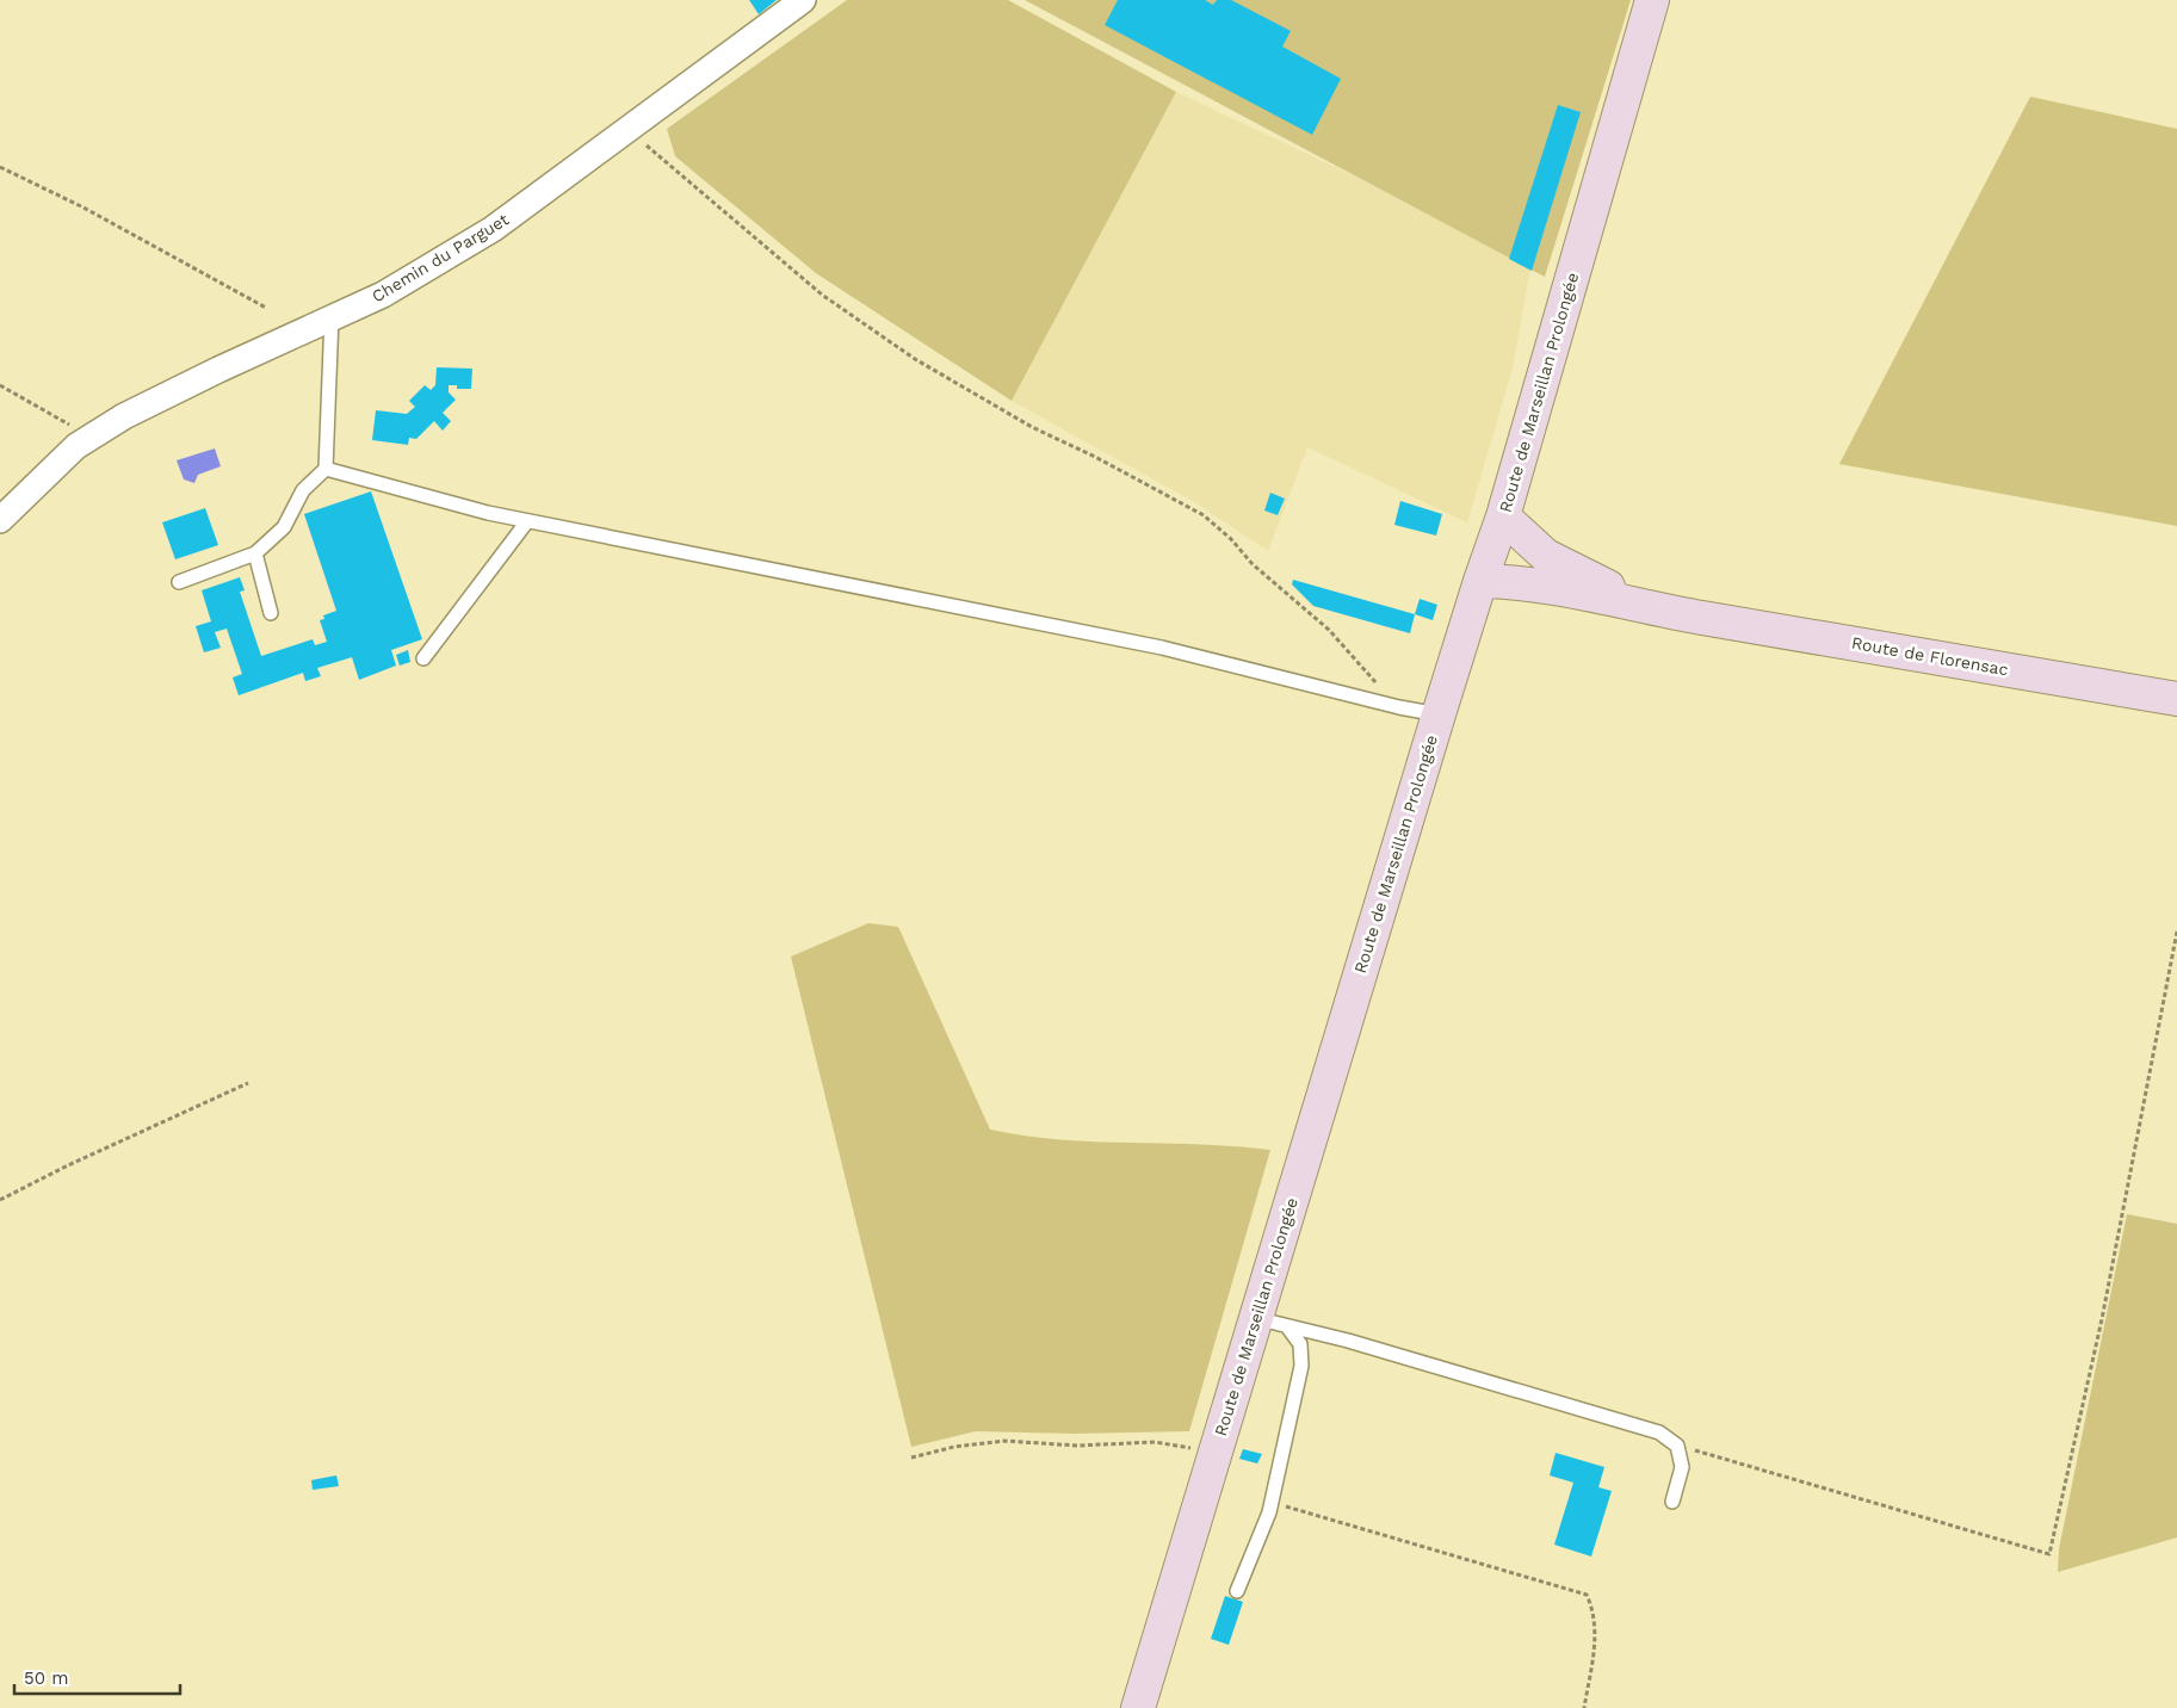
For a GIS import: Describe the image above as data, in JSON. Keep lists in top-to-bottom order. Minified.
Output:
{"streets":{"main road":["Route de Marseillan Prolongée","Route de Florensac"],"street":["Chemin du Parguet"]},"crossings":[["Route de Marseillan Prolongée","Route de Florensac"]],"scale_bar":"50 m"}
